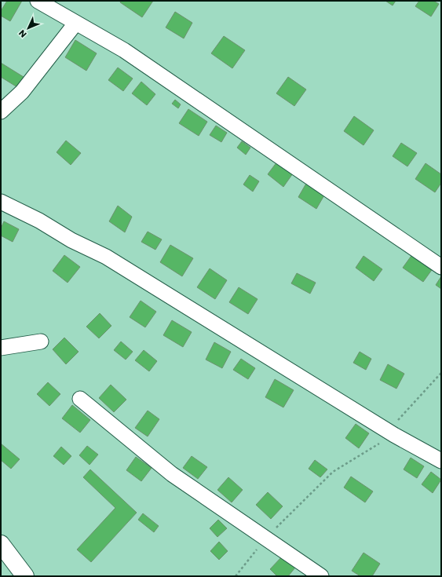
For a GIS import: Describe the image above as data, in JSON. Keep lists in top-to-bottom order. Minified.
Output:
{"north":"bottom left"}
